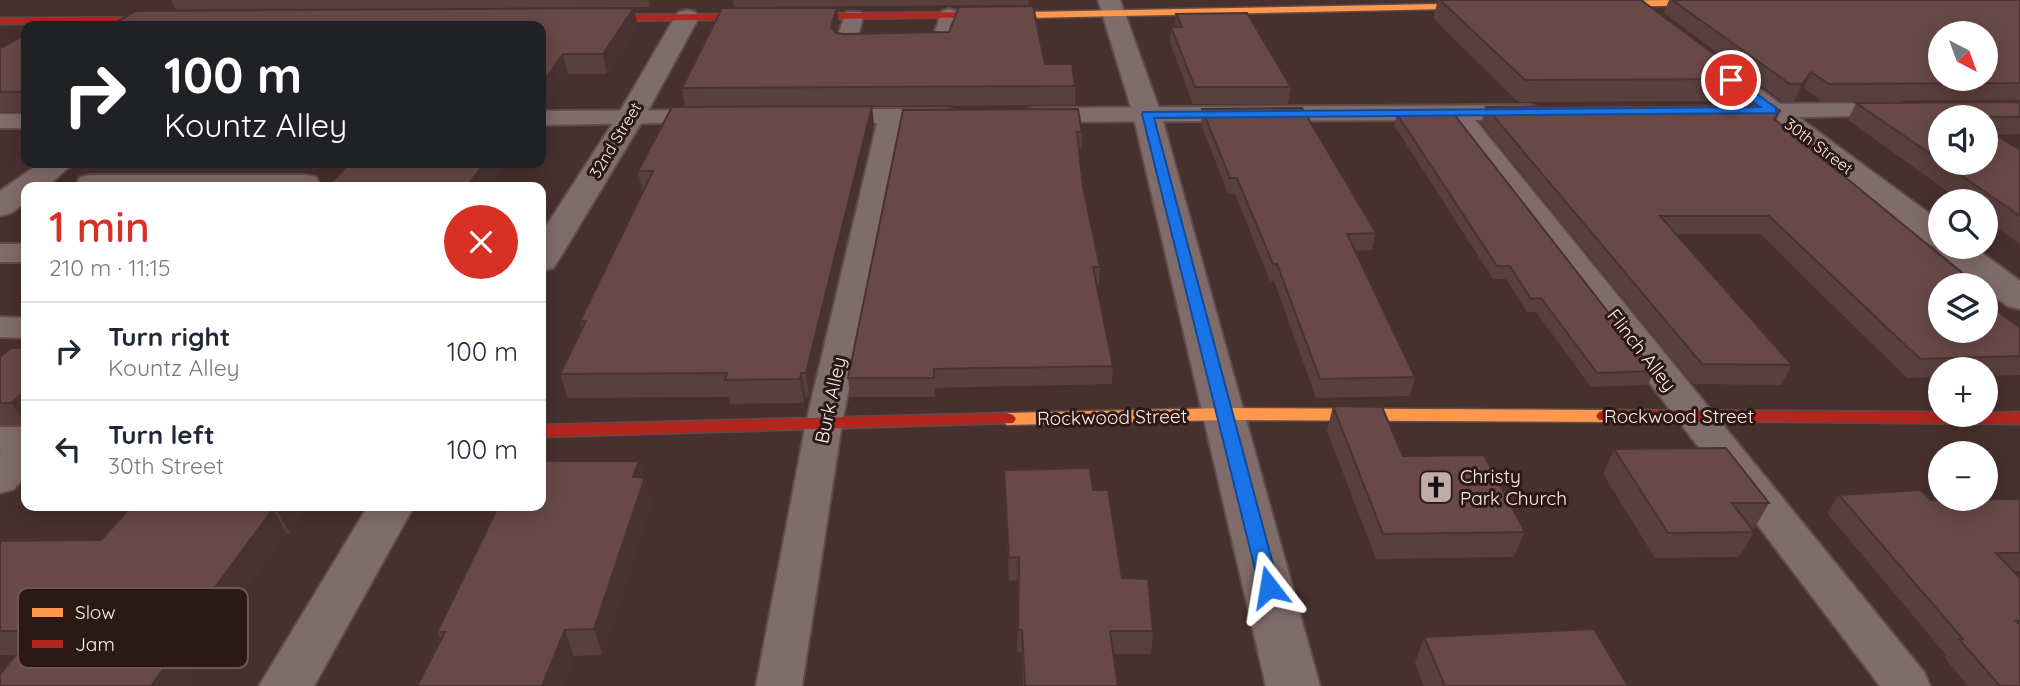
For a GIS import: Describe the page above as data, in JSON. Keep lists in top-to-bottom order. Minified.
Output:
{"streets":{"main road":["Rockwood Street"],"street":["32nd Street","30th Street"],"lane":["Flinch Alley","Burk Alley"]},"crossings":[["Flinch Alley","Rockwood Street"],["Burk Alley","Rockwood Street"]],"places":{"church":["Christy Park Church"]},"legend":["Slow","Jam"],"north":"bottom right","page":{"map_buttons":["+","−"],"turn":["100 m","Kountz Alley"],"heading":["1 min","210 m · 11:15"],"list":[{"name":"Turn right","note":"Kountz Alley","value":"100 m"},{"name":"Turn left","note":"30th Street","value":"100 m"}]}}
